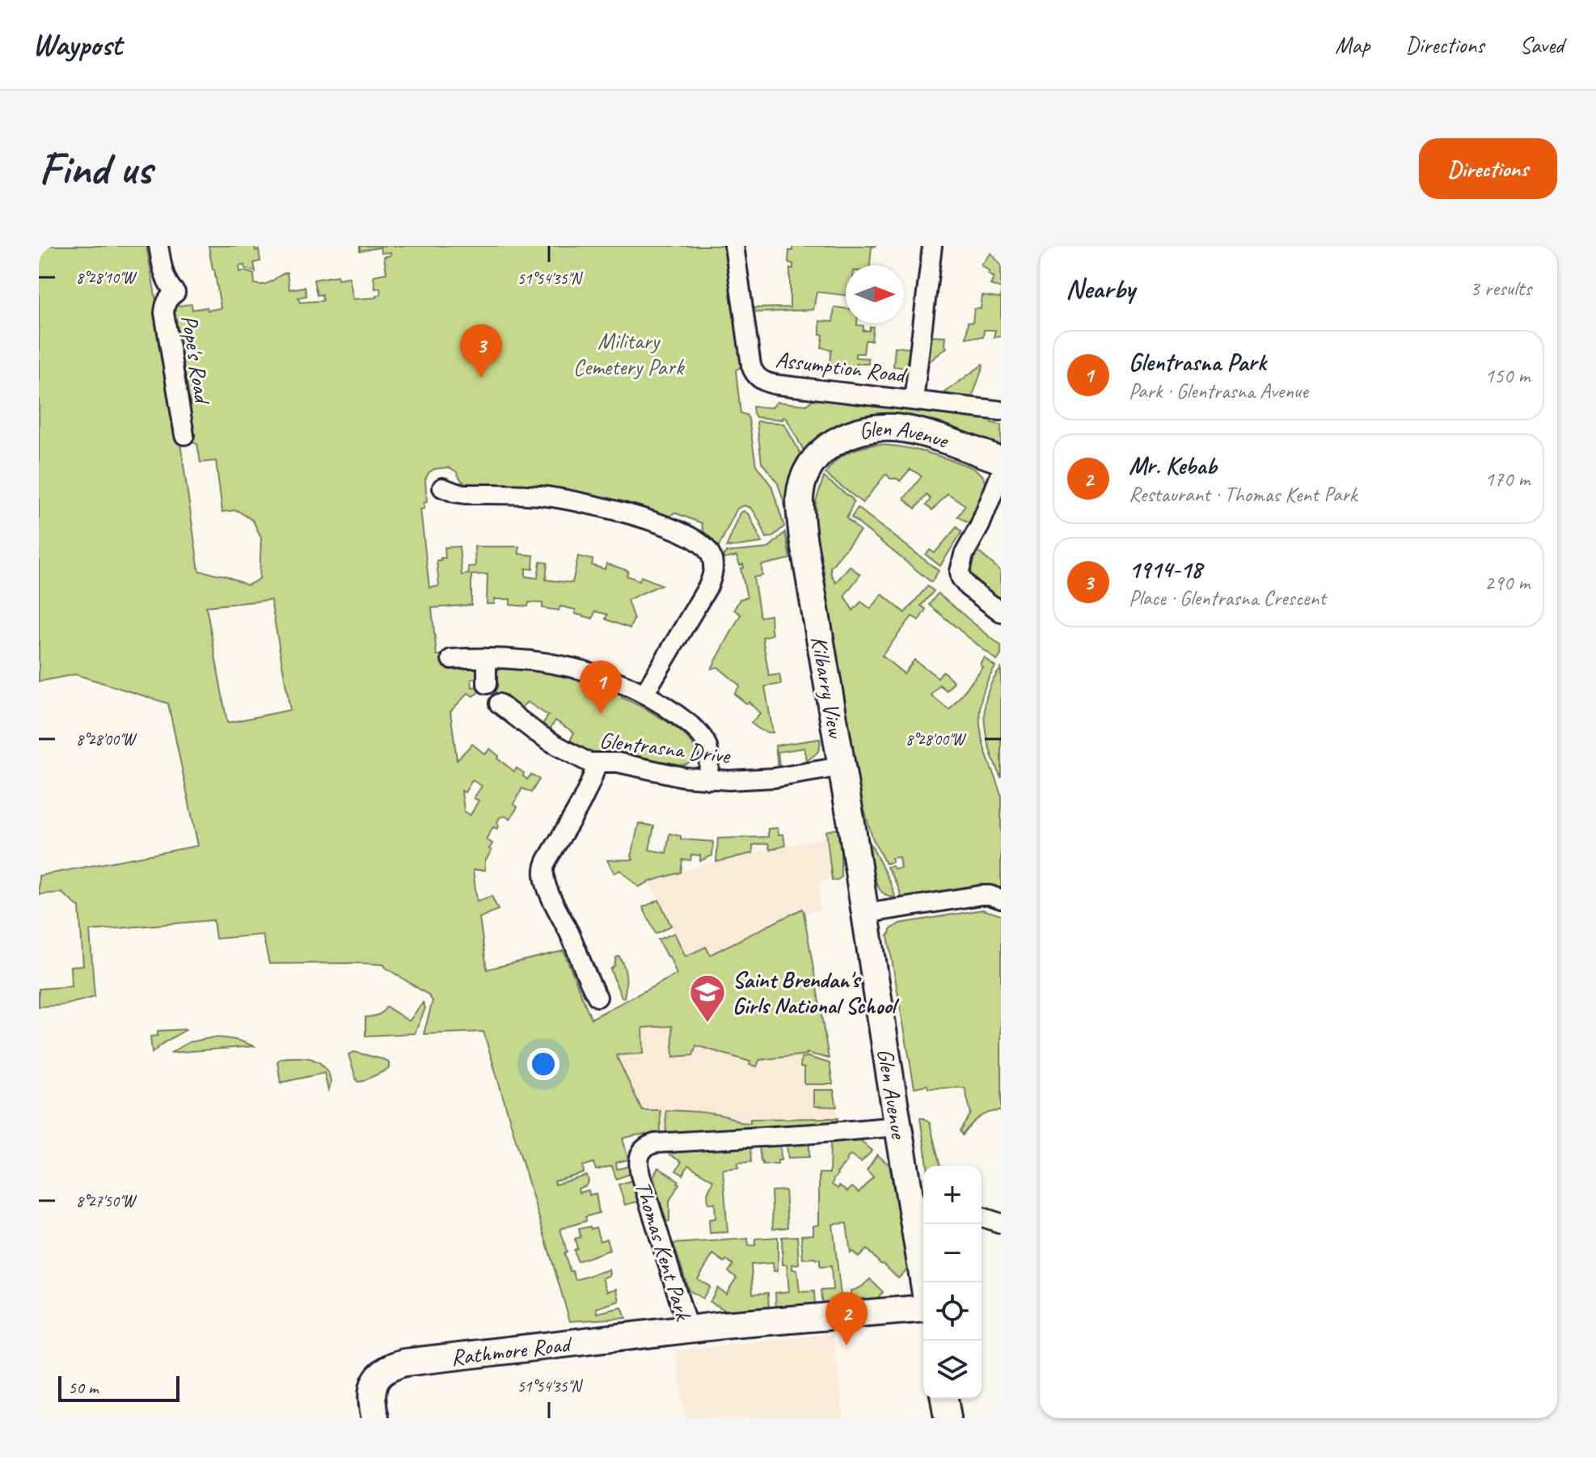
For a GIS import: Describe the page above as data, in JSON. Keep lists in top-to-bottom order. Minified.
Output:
{"streets":{"street":["Pope's Road","Assumption Road","Glen Avenue","Kilbarry View","Glentrasna Drive","Thomas Kent Park","Rathmore Road"]},"crossings":[["Glen Avenue","Kilbarry View"],["Glen Avenue","Thomas Kent Park"],["Kilbarry View","Glentrasna Drive"],["Thomas Kent Park","Rathmore Road"]],"parks":["Military Cemetery Park"],"places":{"school or university":["Saint Brendan's Girls National School"]},"scale_bar":"50 m","north":"right","page":{"header":"Waypost","nav":["Map","Directions","Saved"],"buttons":"Directions","title":"Find us","heading":["Nearby","3 results"],"pins":["3","1","2"],"list":[{"mark":"1","name":"Glentrasna Park","note":"Park · Glentrasna Avenue","value":"150 m"},{"mark":"2","name":"Mr. Kebab","note":"Restaurant · Thomas Kent Park","value":"170 m"},{"mark":"3","name":"1914-18","note":"Place · Glentrasna Crescent","value":"290 m"}],"map_buttons":["+","−"],"scale":"50 m"},"coordinates":["8°28'10\"W","51°54'35\"N","8°28'00\"W","8°27'50\"W"]}
